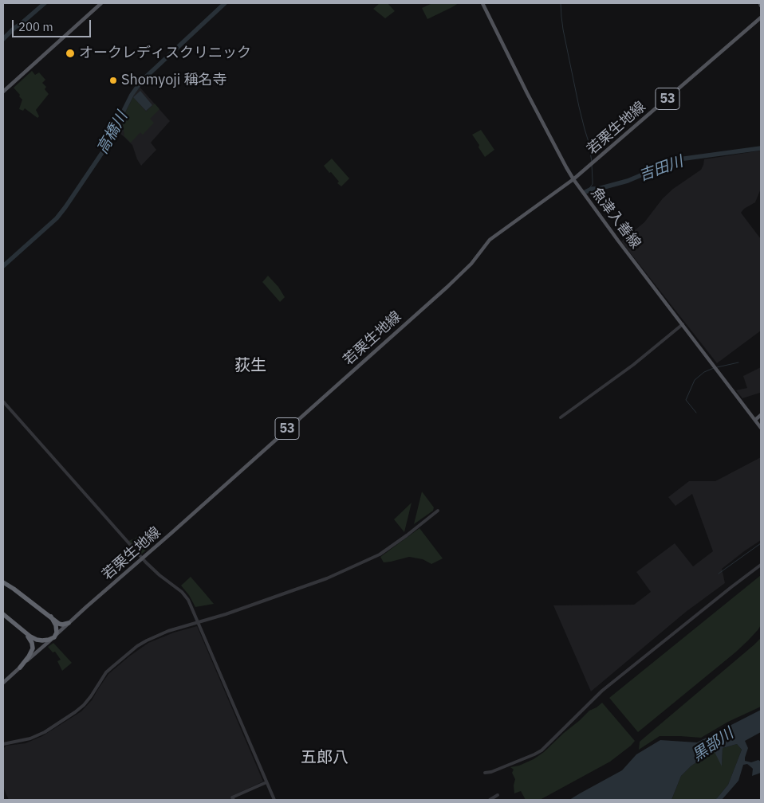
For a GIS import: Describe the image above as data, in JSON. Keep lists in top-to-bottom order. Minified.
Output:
{"streets":{"main road":["53","若栗生地線","魚津入善線"]},"crossings":[["若栗生地線","魚津入善線"]],"districts":["荻生","五郎八"],"water":["高橋川","吉田川","黒部川"],"places":["オークレディスクリニック","Shomyoji 稱名寺"],"scale_bar":"200 m"}
